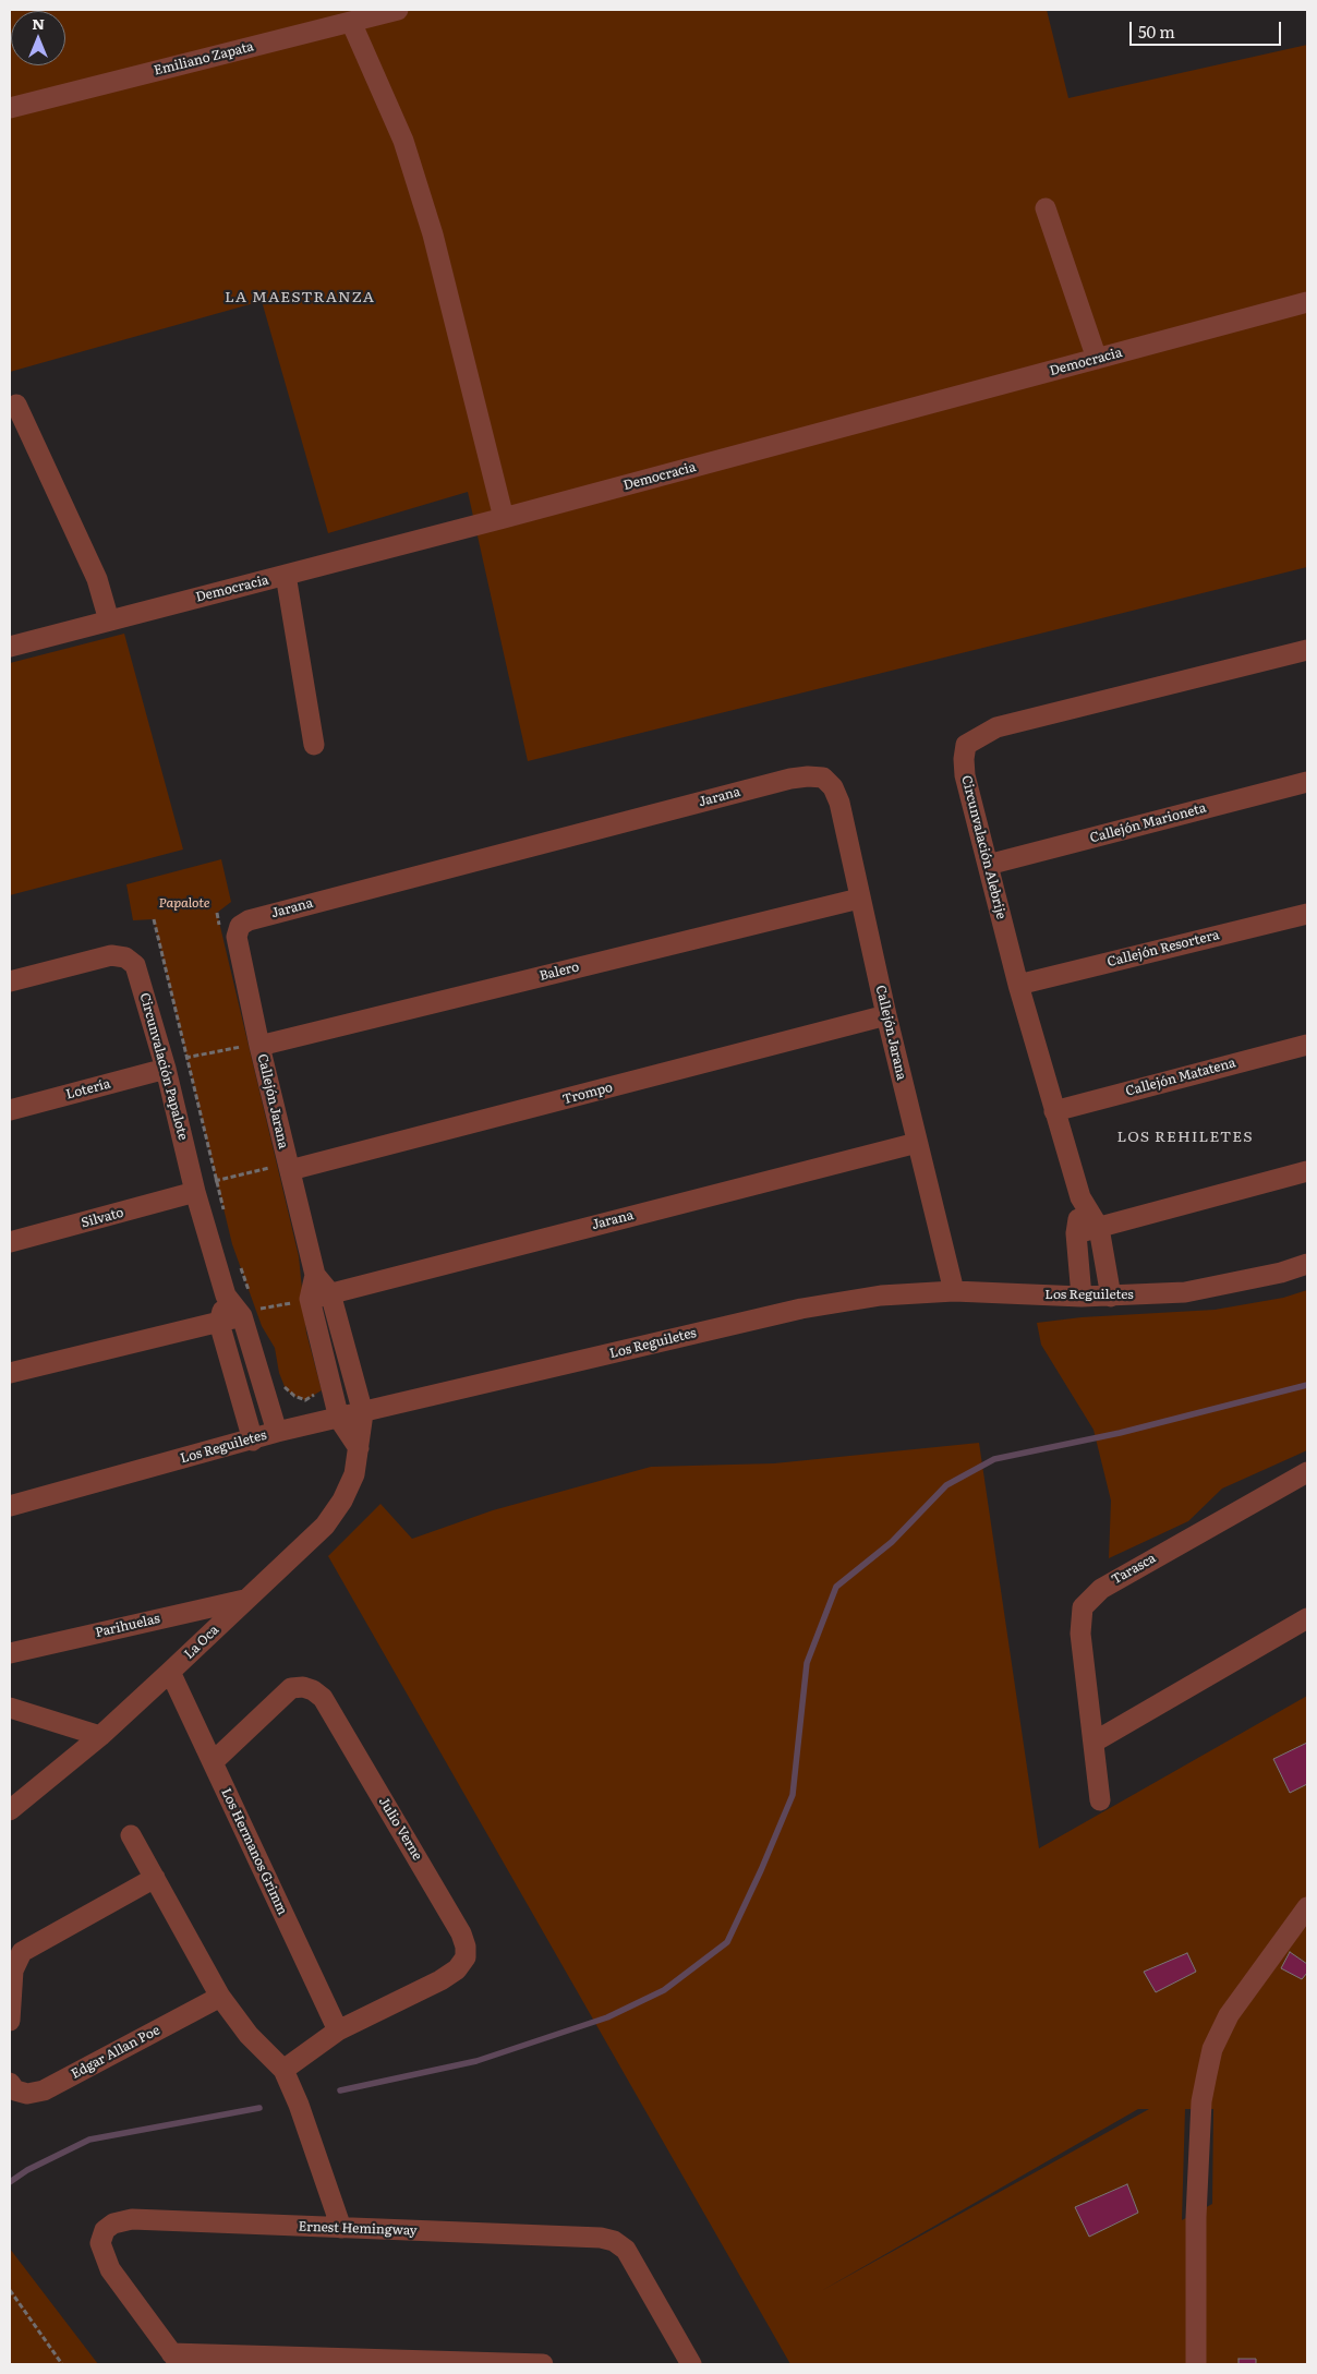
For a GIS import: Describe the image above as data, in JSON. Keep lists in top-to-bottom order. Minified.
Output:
{"streets":{"street":["Emiliano Zapata","Democracia","Jarana","Callejón Marioneta","Circunvalación Alebrije","Callejón Resortera","Balero","Callejón Jarana","Circunvalación Papalote","Callejón Matatena","Lotería","Trompo","Silvato","Los Reguiletes","Tarasca","Parihuelas","La Oca","Julio Verne","Los Hermanos Grimm","Edgar Allan Poe","Ernest Hemingway"]},"crossings":[["Jarana","Callejón Jarana"],["Callejón Marioneta","Circunvalación Alebrije"],["Circunvalación Alebrije","Callejón Resortera"],["Circunvalación Alebrije","Callejón Matatena"],["Circunvalación Alebrije","Los Reguiletes"],["Balero","Callejón Jarana"],["Callejón Jarana","Trompo"],["Callejón Jarana","Los Reguiletes"],["Callejón Jarana","La Oca"],["Circunvalación Papalote","Lotería"],["Circunvalación Papalote","Silvato"],["Los Reguiletes","La Oca"],["Parihuelas","La Oca"],["La Oca","Los Hermanos Grimm"],["Julio Verne","Los Hermanos Grimm"]],"districts":["LA MAESTRANZA","LOS REHILETES"],"parks":["Papalote"],"scale_bar":"50 m","north":"top"}
